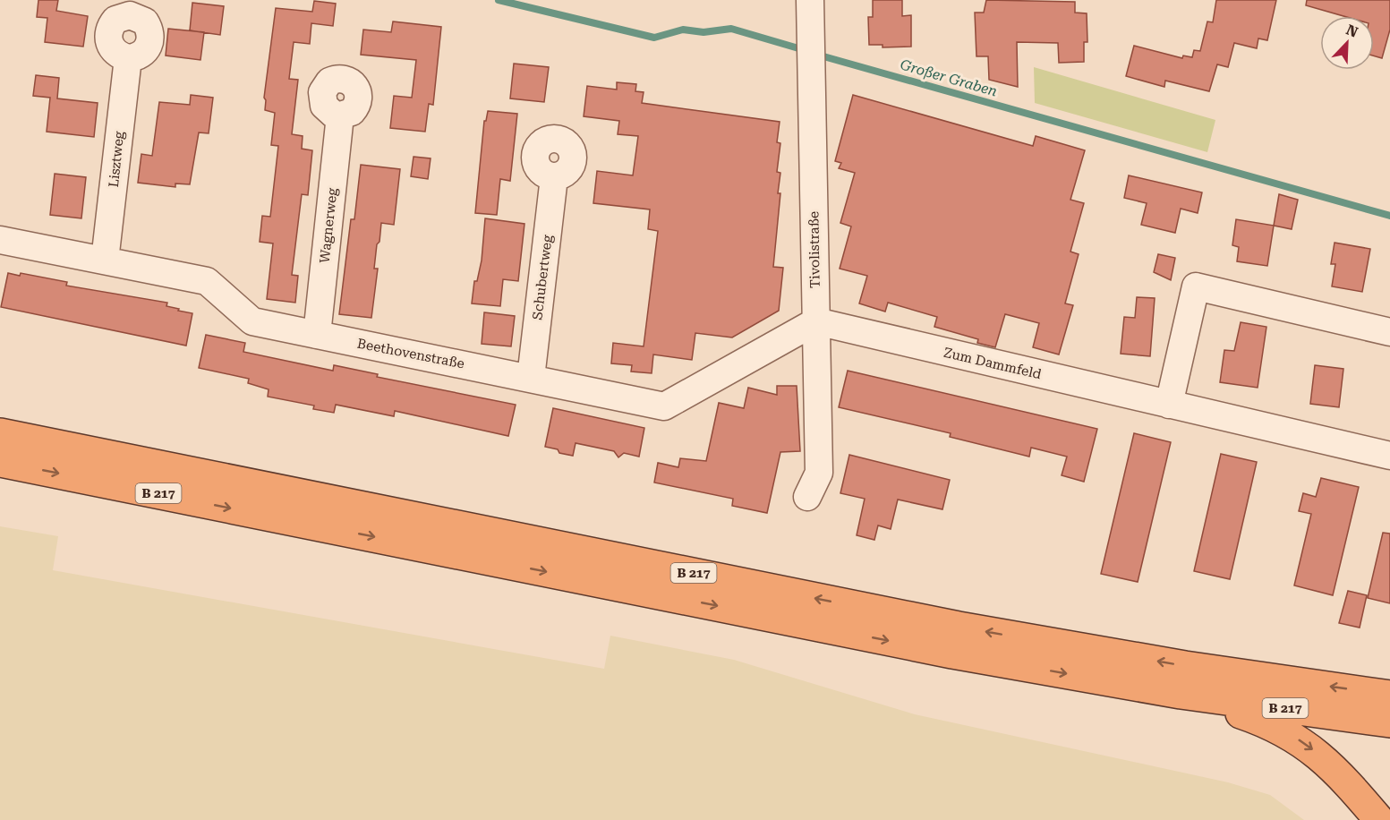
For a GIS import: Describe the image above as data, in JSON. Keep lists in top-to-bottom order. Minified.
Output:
{"streets":{"highway":["B 217"],"street":["Lisztweg","Wagnerweg","Tivolistraße","Schubertweg","Beethovenstraße","Zum Dammfeld"]},"crossings":[["Lisztweg","Beethovenstraße"],["Wagnerweg","Beethovenstraße"],["Tivolistraße","Beethovenstraße"],["Tivolistraße","Zum Dammfeld"],["Schubertweg","Beethovenstraße"],["Beethovenstraße","Zum Dammfeld"]],"water":["Großer Graben"],"north":"top right"}
